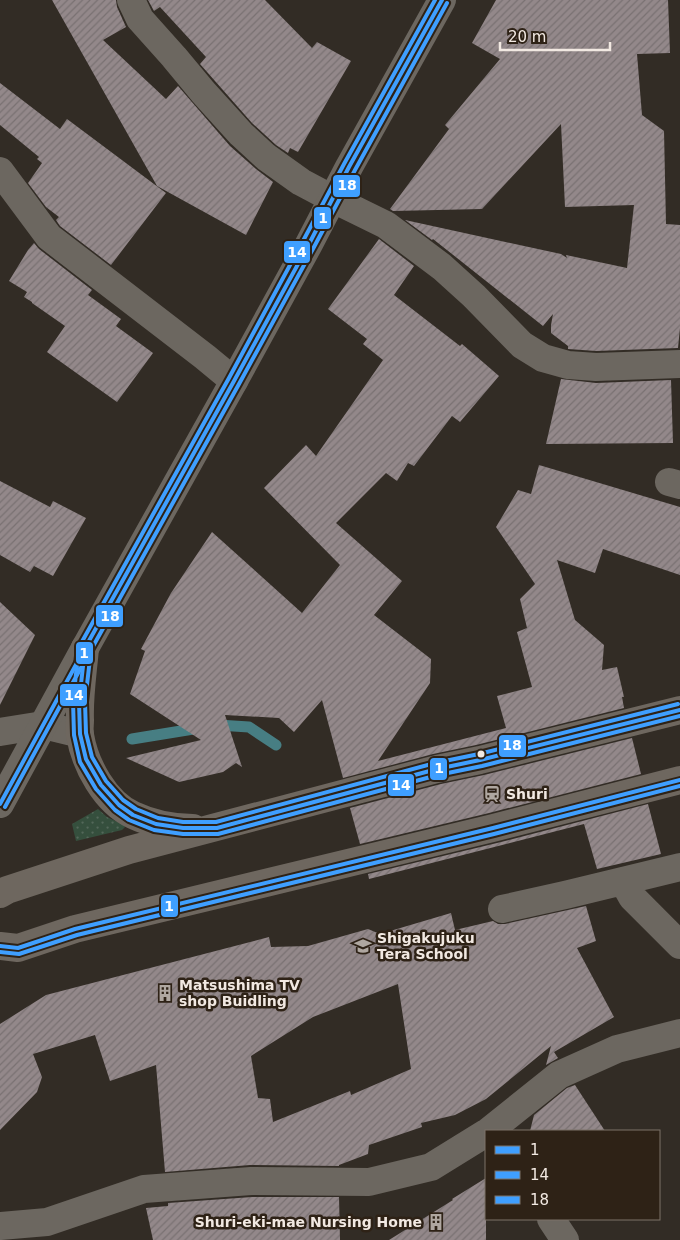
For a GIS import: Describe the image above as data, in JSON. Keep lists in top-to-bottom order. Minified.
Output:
{"places":{"station":["Shuri"],"school or university":["Shigakujuku Tera School"],"building":["Matsushima TV shop Buidling","Shuri-eki-mae Nursing Home"]},"lines":["transit line 1","transit line 14","transit line 18"],"legend":["1","14","18"],"scale_bar":"20 m"}
